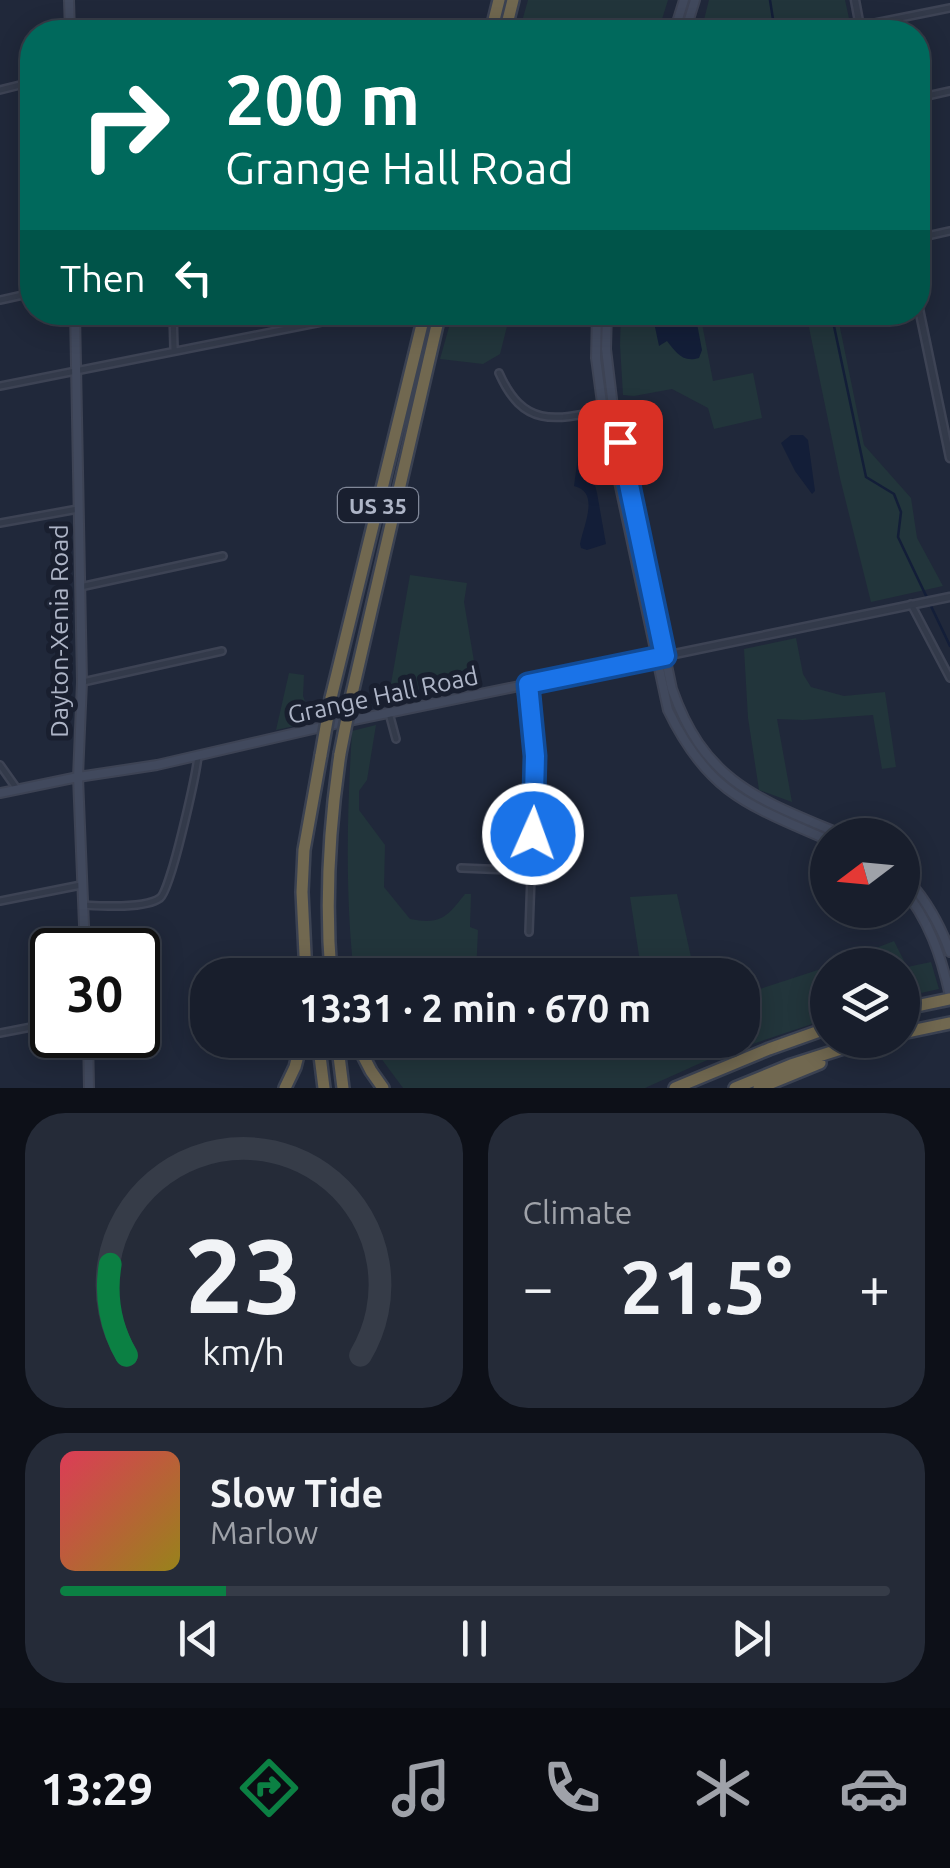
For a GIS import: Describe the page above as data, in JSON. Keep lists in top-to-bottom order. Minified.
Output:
{"streets":{"highway":["US 35"],"main road":["Dayton-Xenia Road","Grange Hall Road"]},"crossings":[["Dayton-Xenia Road","Grange Hall Road"]],"north":"left","page":{"turn":["200 m","Grange Hall Road"],"then":"Then","limit":"30","trip":"13:31 · 2 min · 670 m","tile":"Climate","heat":["−","21.5°","+"],"song":["Slow Tide","Marlow"],"tabs":"13:29","gauge":["23","km/h"]}}
